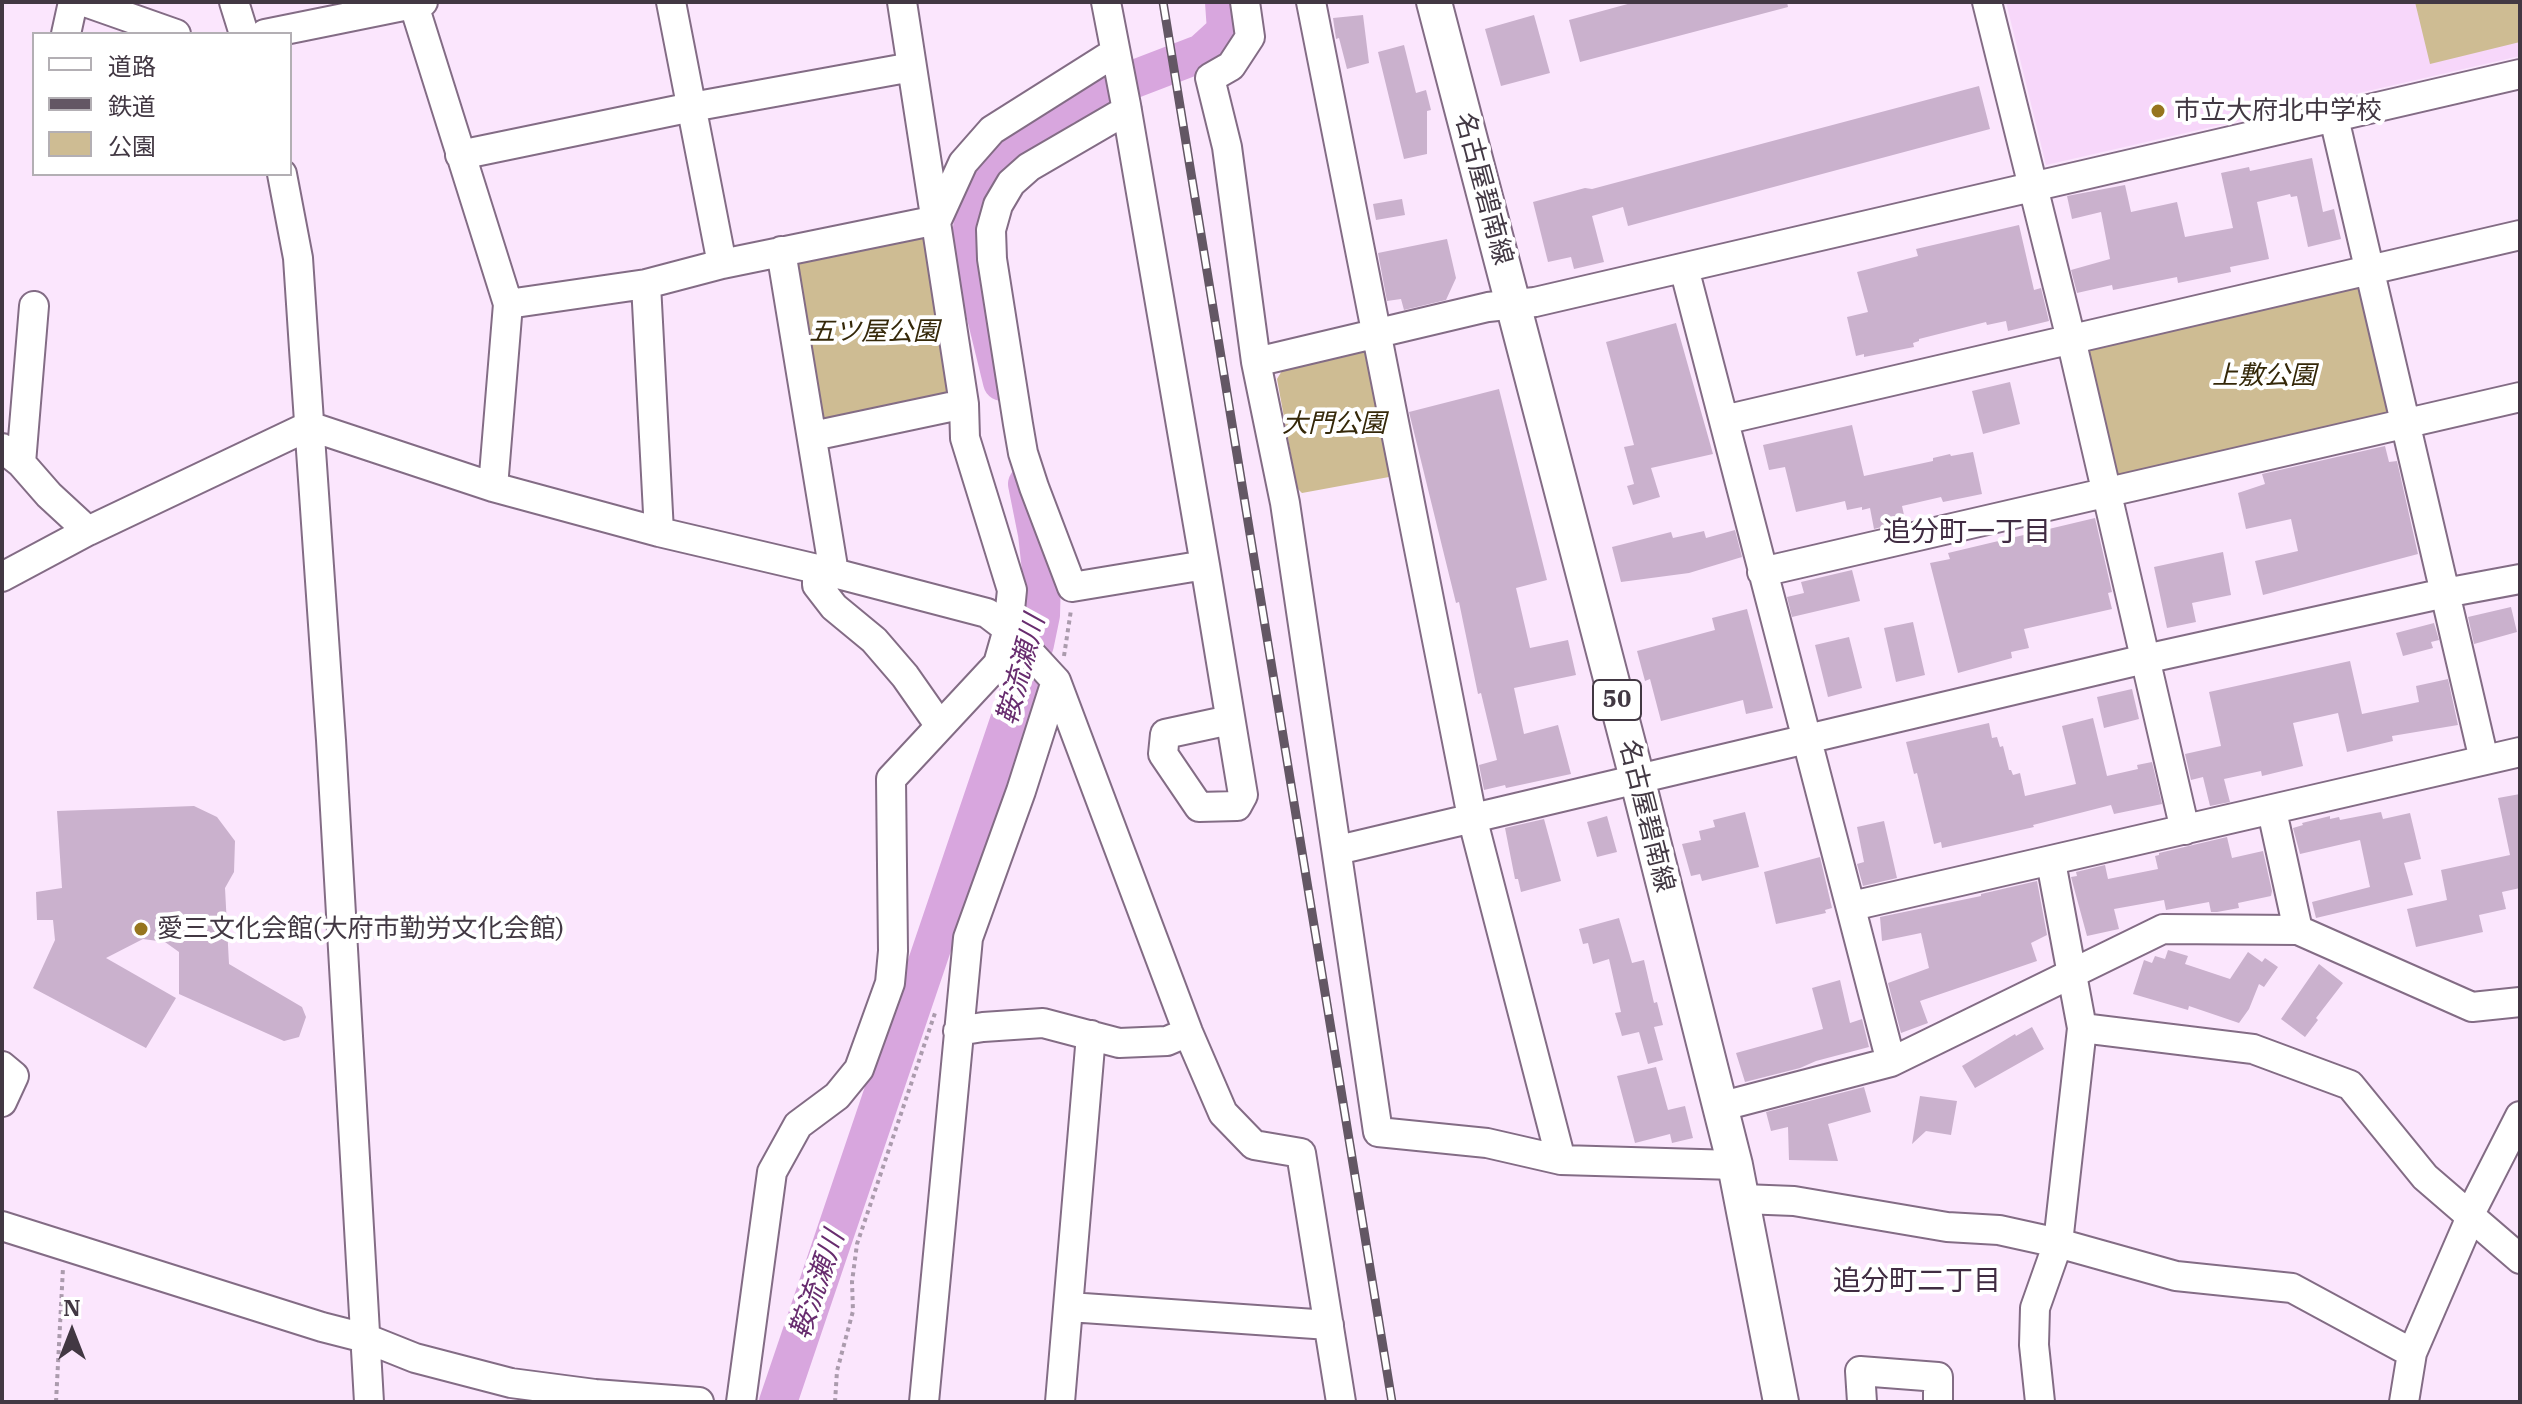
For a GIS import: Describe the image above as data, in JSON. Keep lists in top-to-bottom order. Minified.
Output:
{"streets":{"main road":["名古屋碧南線","50"]},"districts":["追分町一丁目","追分町二丁目"],"water":["鞍流瀬川"],"parks":["五ツ屋公園","上敷公園","大門公園"],"places":["市立大府北中学校","愛三文化会館(大府市勤労文化会館)"],"legend":["道路","鉄道","公園"],"north":"top"}
